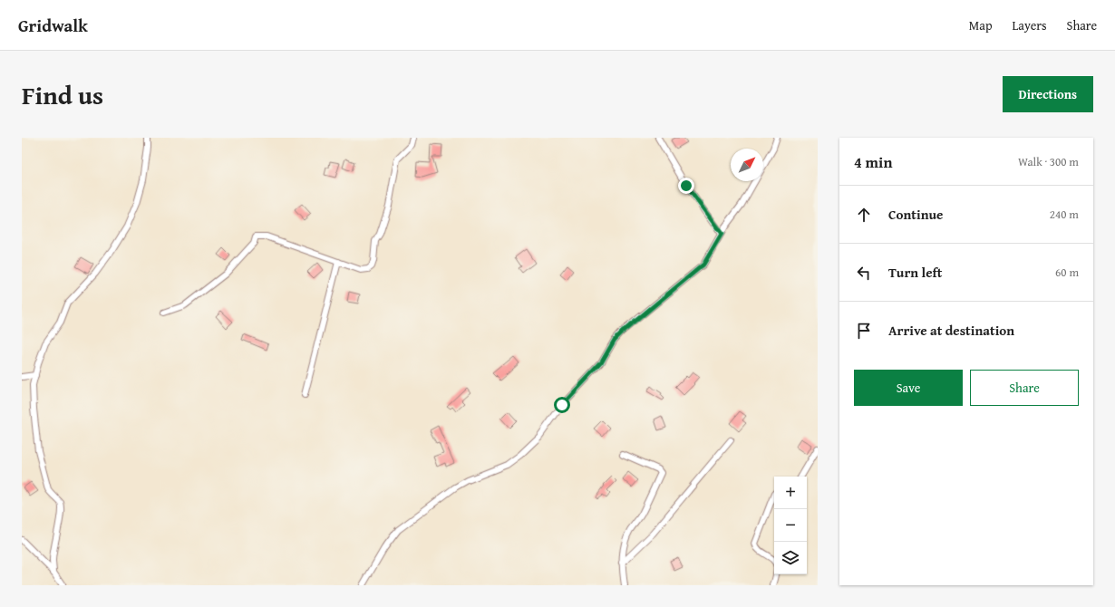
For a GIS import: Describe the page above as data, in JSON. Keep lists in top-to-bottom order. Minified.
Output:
{"north":"top right","page":{"header":"Gridwalk","nav":["Map","Layers","Share"],"title":"Find us","buttons":["Directions",["Save","Share"]],"heading":["4 min","Walk · 300 m"],"list":[["Continue","240 m"],["Turn left","60 m"],"Arrive at destination"],"map_buttons":["+","−"]}}
